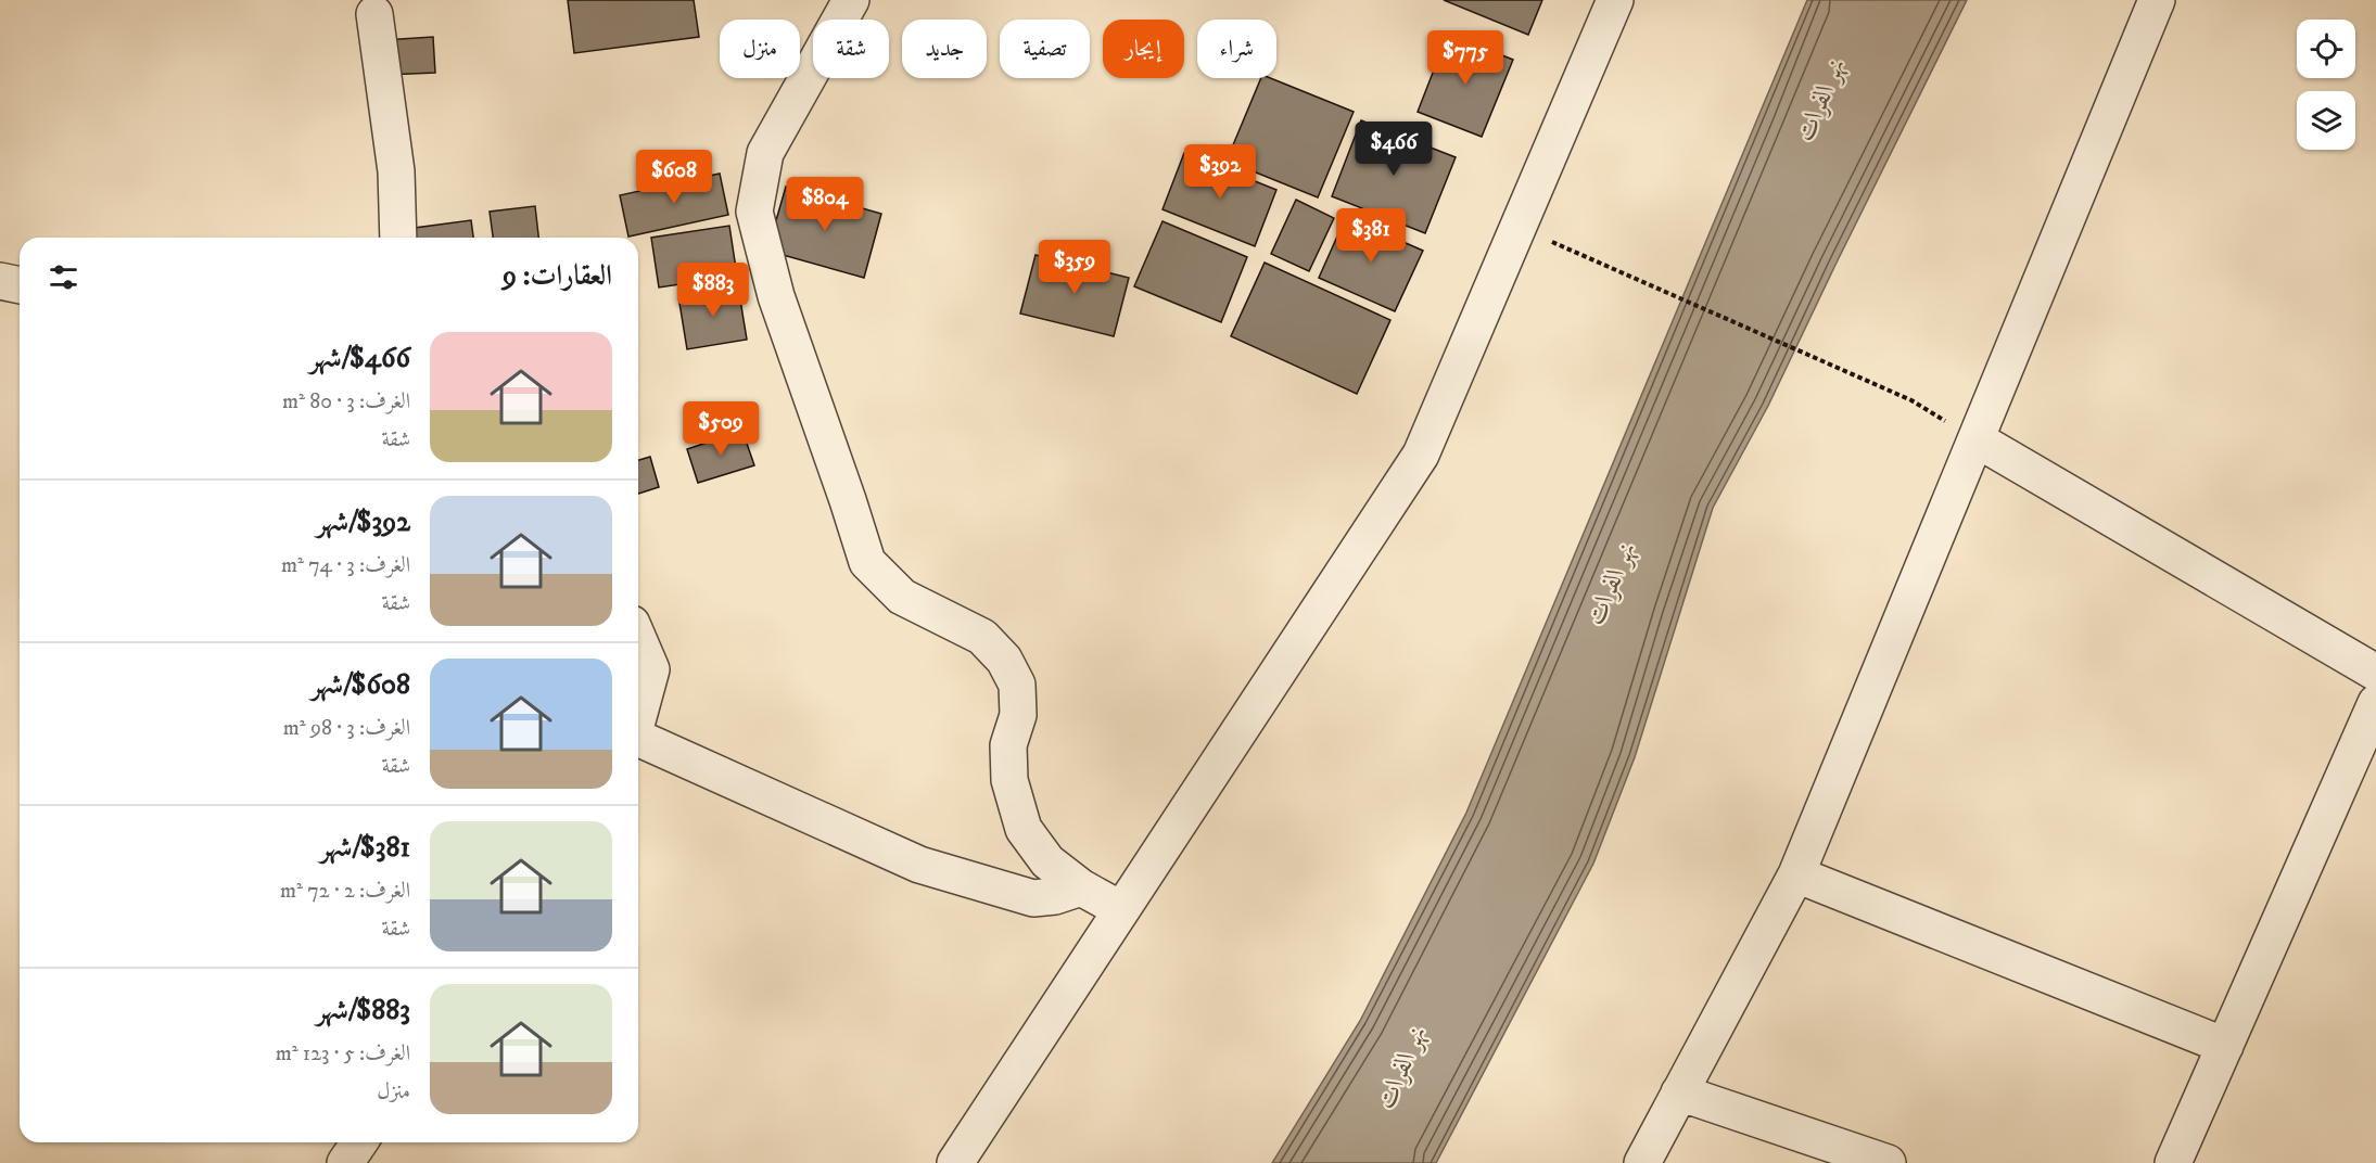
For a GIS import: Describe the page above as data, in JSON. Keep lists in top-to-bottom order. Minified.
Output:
{"water":["نهر الفرات"],"page":{"chip":["شراء","إيجار","تصفية","جديد","شقة","منزل"],"price":["$775","$466","$392","$608","$804","$381","$359","$883","$509"],"heading":"العقارات: 9","list":[{"name":"$466/شهر","note":"الغرف: 3 · 80 m² · شقة"},{"name":"$392/شهر","note":"الغرف: 3 · 74 m² · شقة"},{"name":"$608/شهر","note":"الغرف: 3 · 98 m² · شقة"},{"name":"$381/شهر","note":"الغرف: 2 · 72 m² · شقة"},{"name":"$883/شهر","note":"الغرف: 5 · 123 m² · منزل"}]}}
